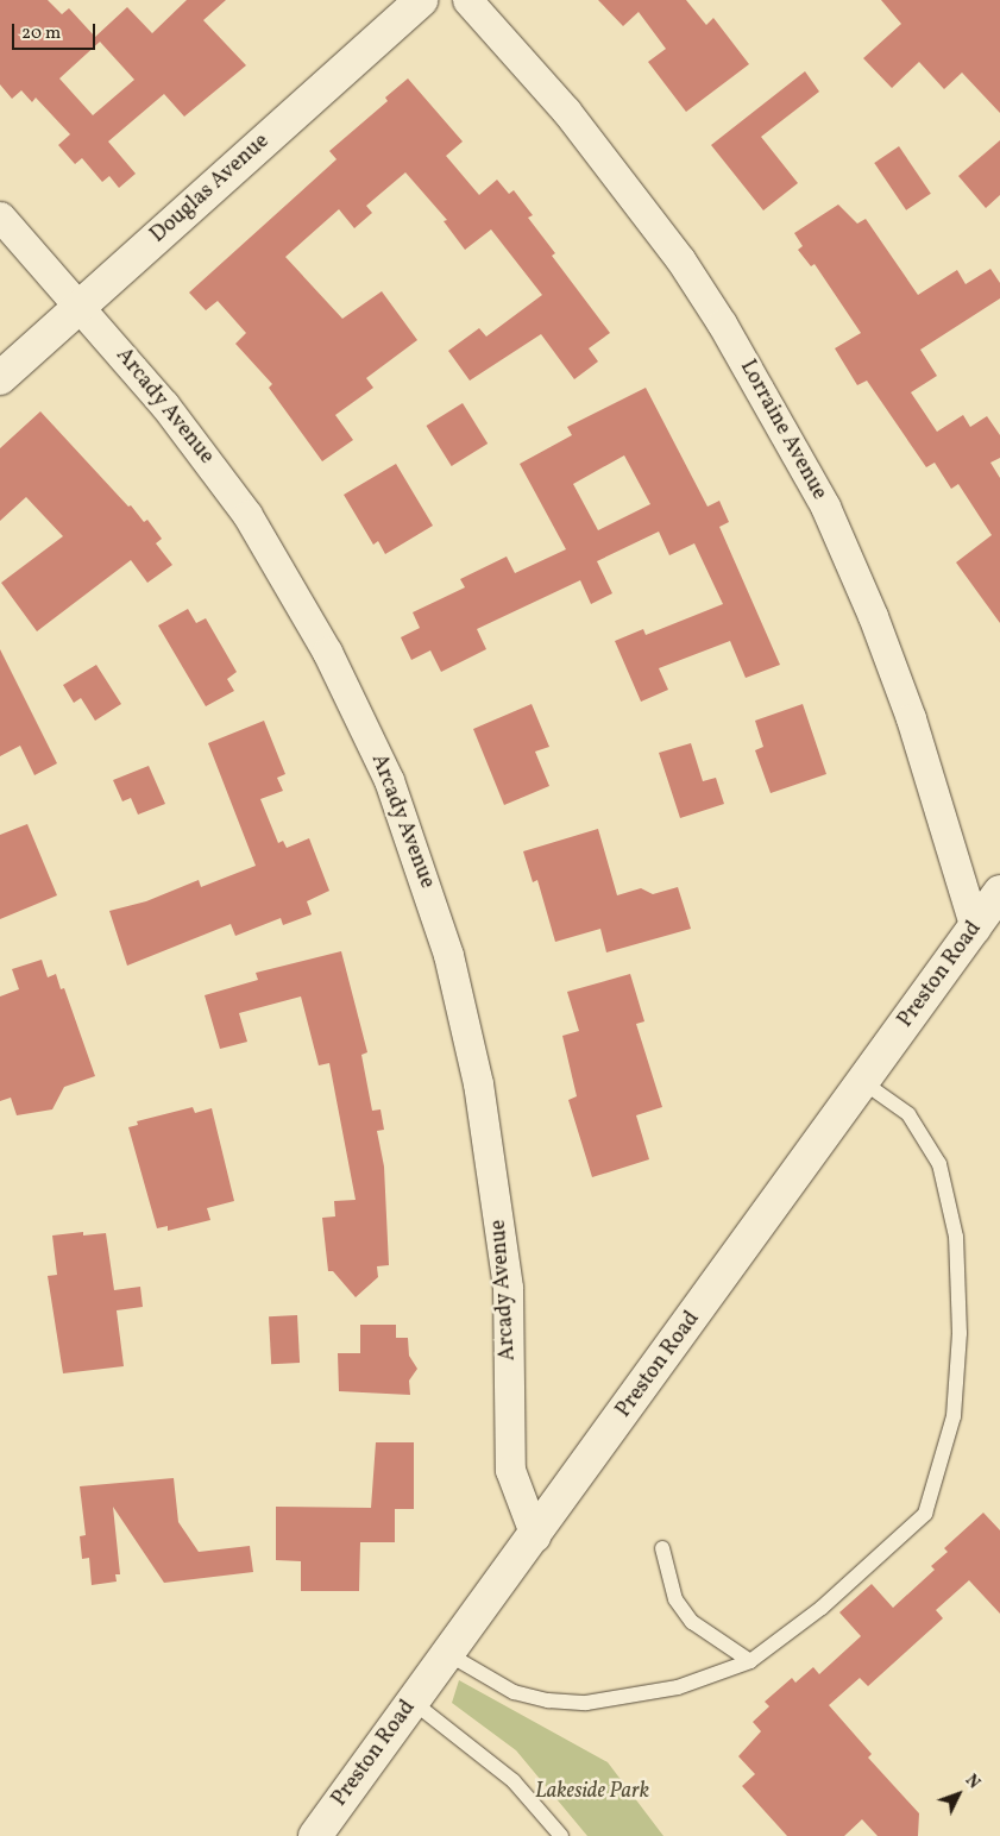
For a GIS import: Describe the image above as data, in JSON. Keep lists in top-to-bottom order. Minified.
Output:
{"streets":{"main road":["Douglas Avenue","Preston Road"],"street":["Arcady Avenue","Lorraine Avenue"]},"crossings":[["Douglas Avenue","Arcady Avenue"],["Arcady Avenue","Preston Road"],["Lorraine Avenue","Preston Road"]],"parks":["Lakeside Park"],"scale_bar":"20 m","north":"top right"}
